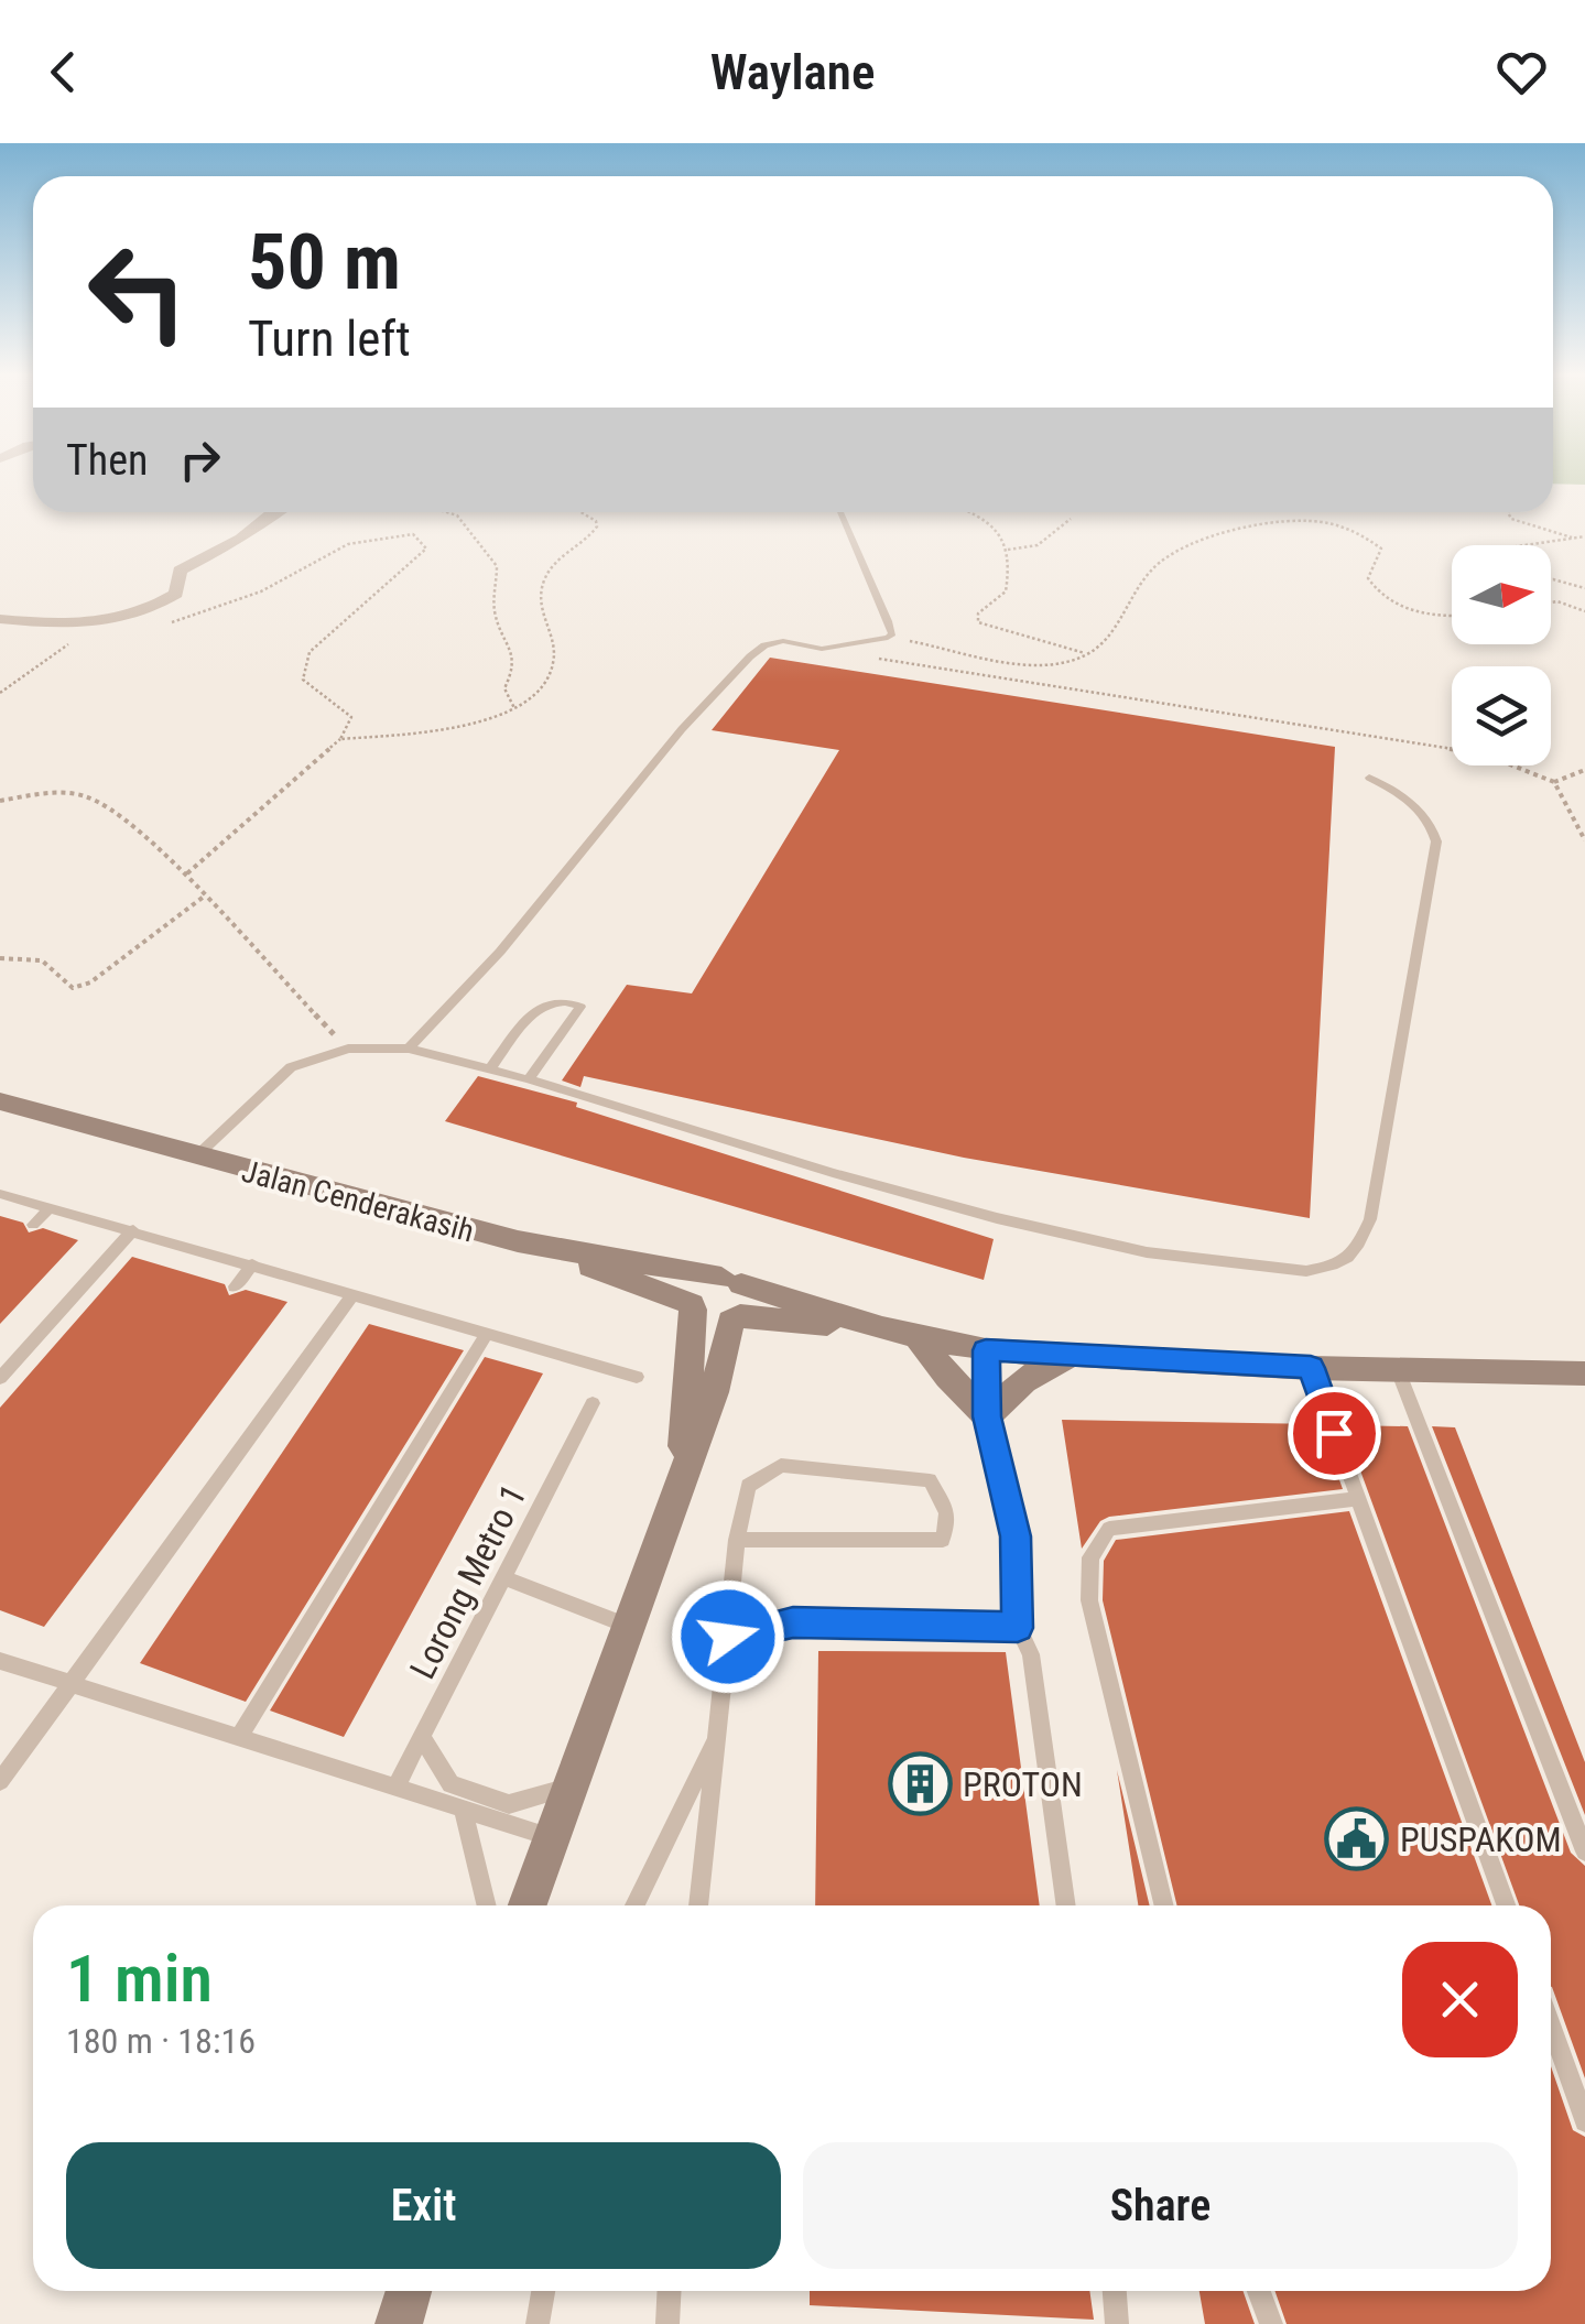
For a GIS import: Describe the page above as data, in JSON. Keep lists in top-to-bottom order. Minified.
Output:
{"streets":{"street":["Jalan Cenderakasih"],"lane":["Lorong Metro 1"]},"places":{"building":["PROTON"],"public building":["PUSPAKOM"]},"north":"right","page":{"header":"Waylane","turn":["50 m","Turn left"],"then":"Then","heading":["1 min","180 m · 18:16"],"buttons":["Exit","Share"]}}
